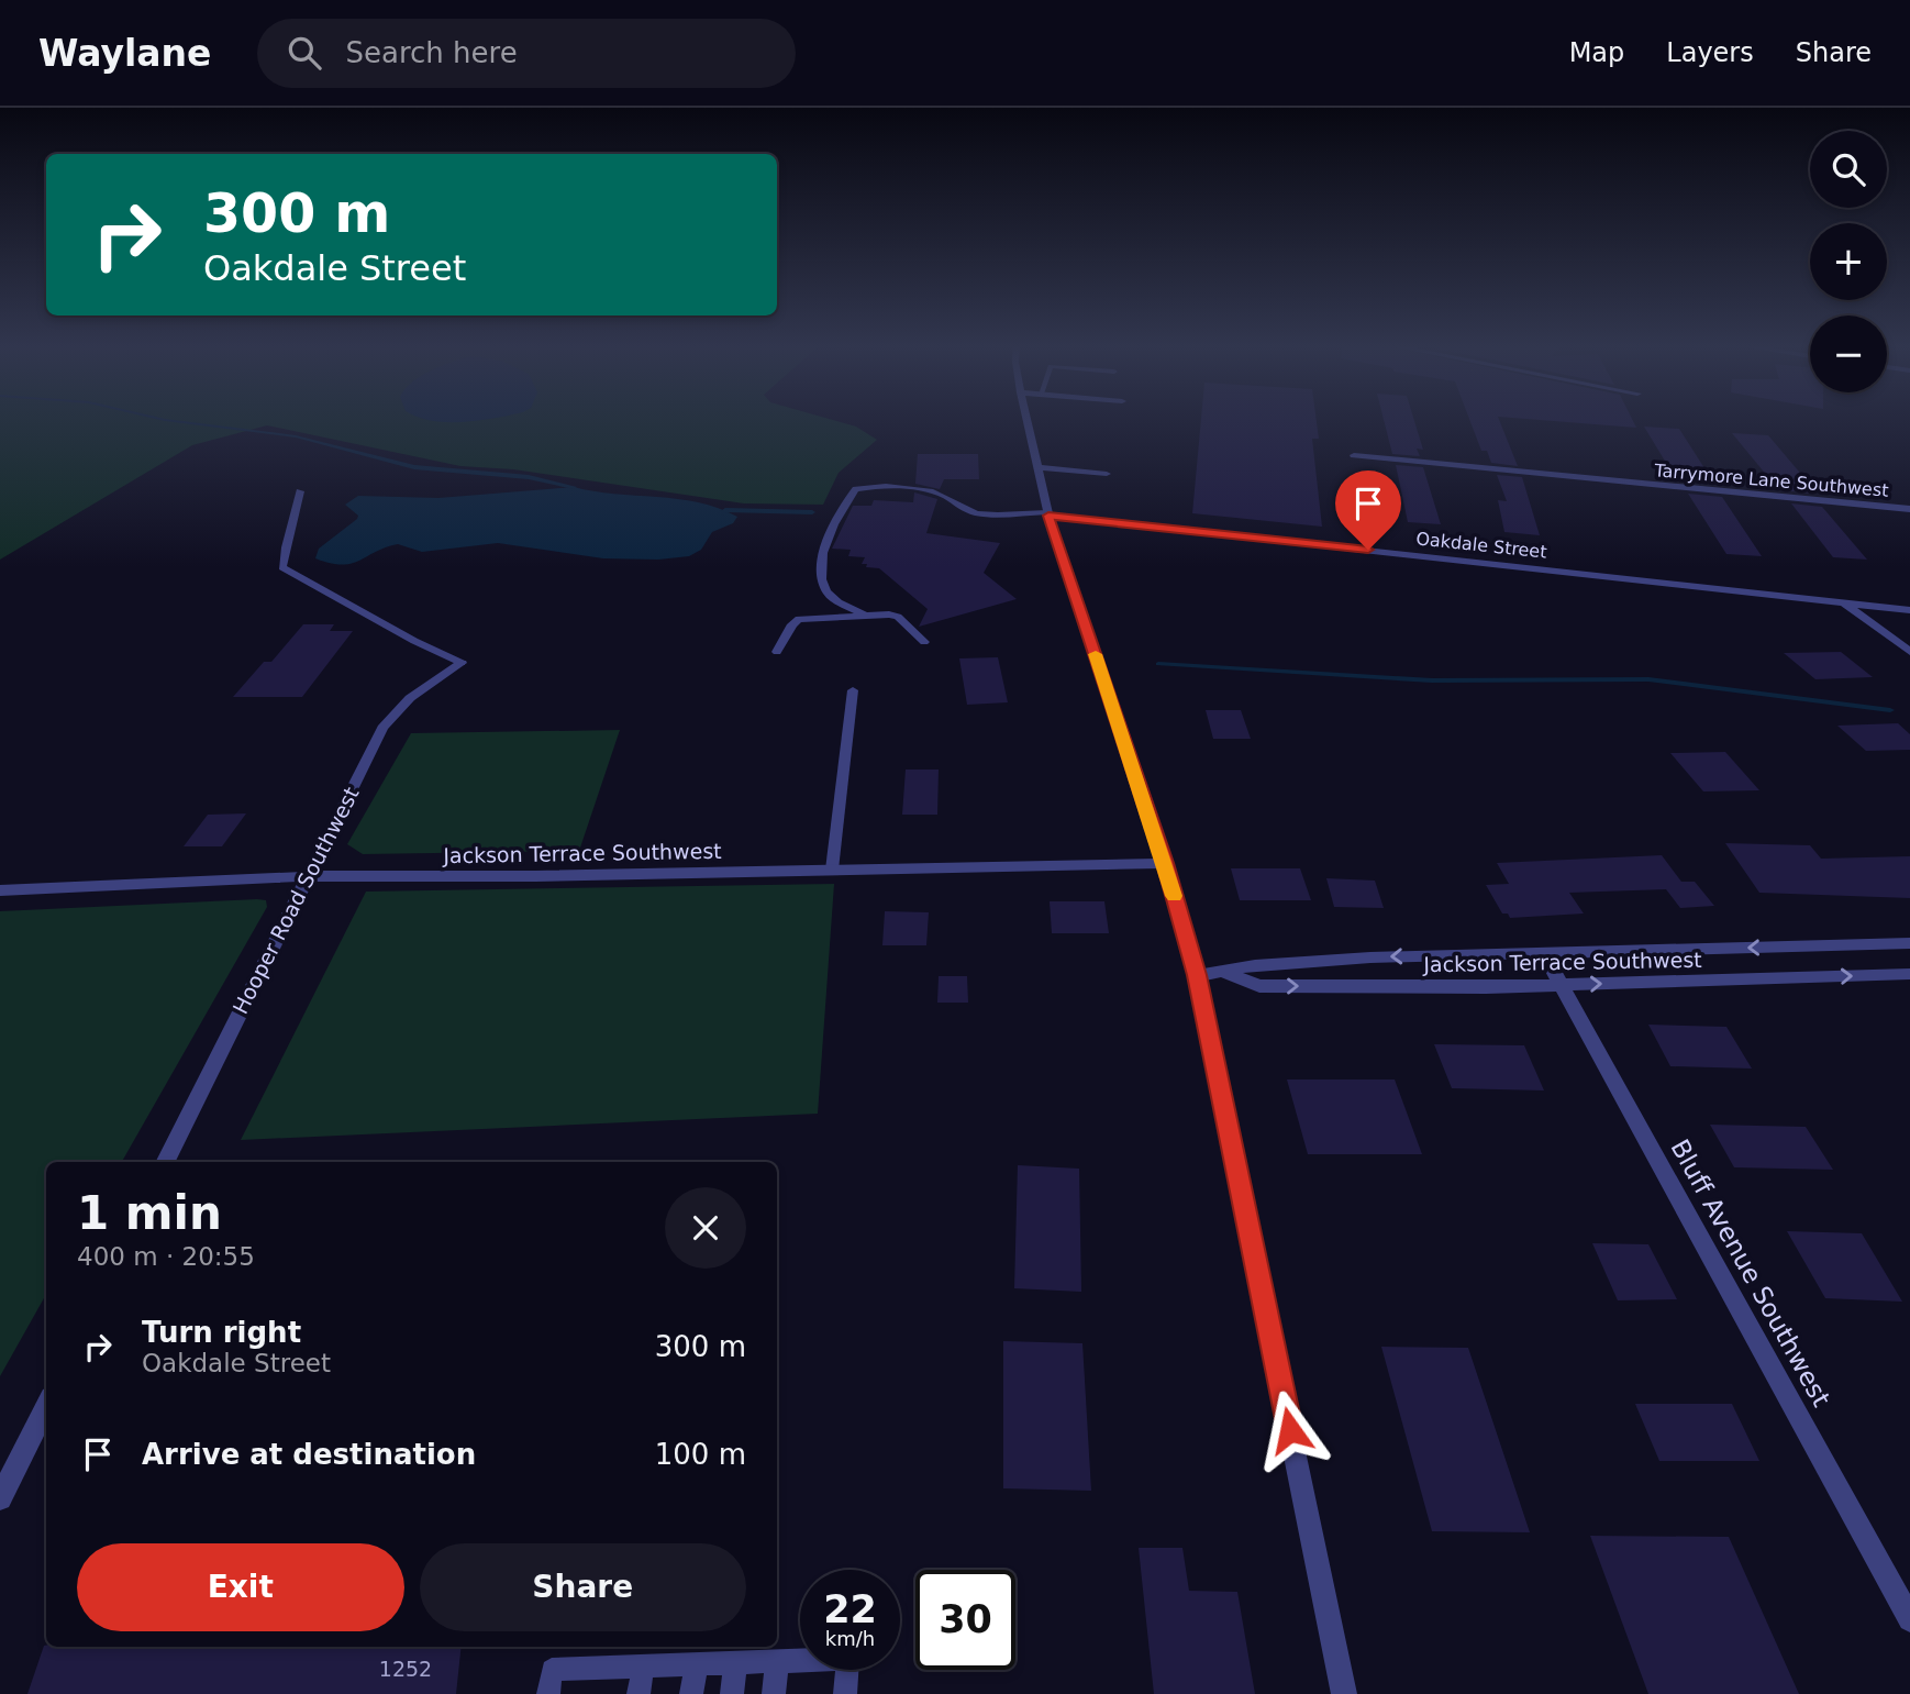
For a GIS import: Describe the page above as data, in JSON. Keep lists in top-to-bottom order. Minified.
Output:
{"streets":{"street":["Tarrymore Lane Southwest","Oakdale Street","Jackson Terrace Southwest","Hooper Road Southwest","Bluff Avenue Southwest"]},"crossings":[["Jackson Terrace Southwest","Hooper Road Southwest"],["Jackson Terrace Southwest","Bluff Avenue Southwest"]],"house_numbers":["1252"],"page":{"header":"Waylane","search":"Search here","nav":["Map","Layers","Share"],"map_buttons":["+","−"],"turn":["300 m","Oakdale Street"],"heading":["1 min","400 m · 20:55"],"list":[{"name":"Turn right","note":"Oakdale Street","value":"300 m"},{"name":"Arrive at destination","value":"100 m"}],"buttons":["Exit","Share"],"speed":"22 km/h","limit":"30"}}
